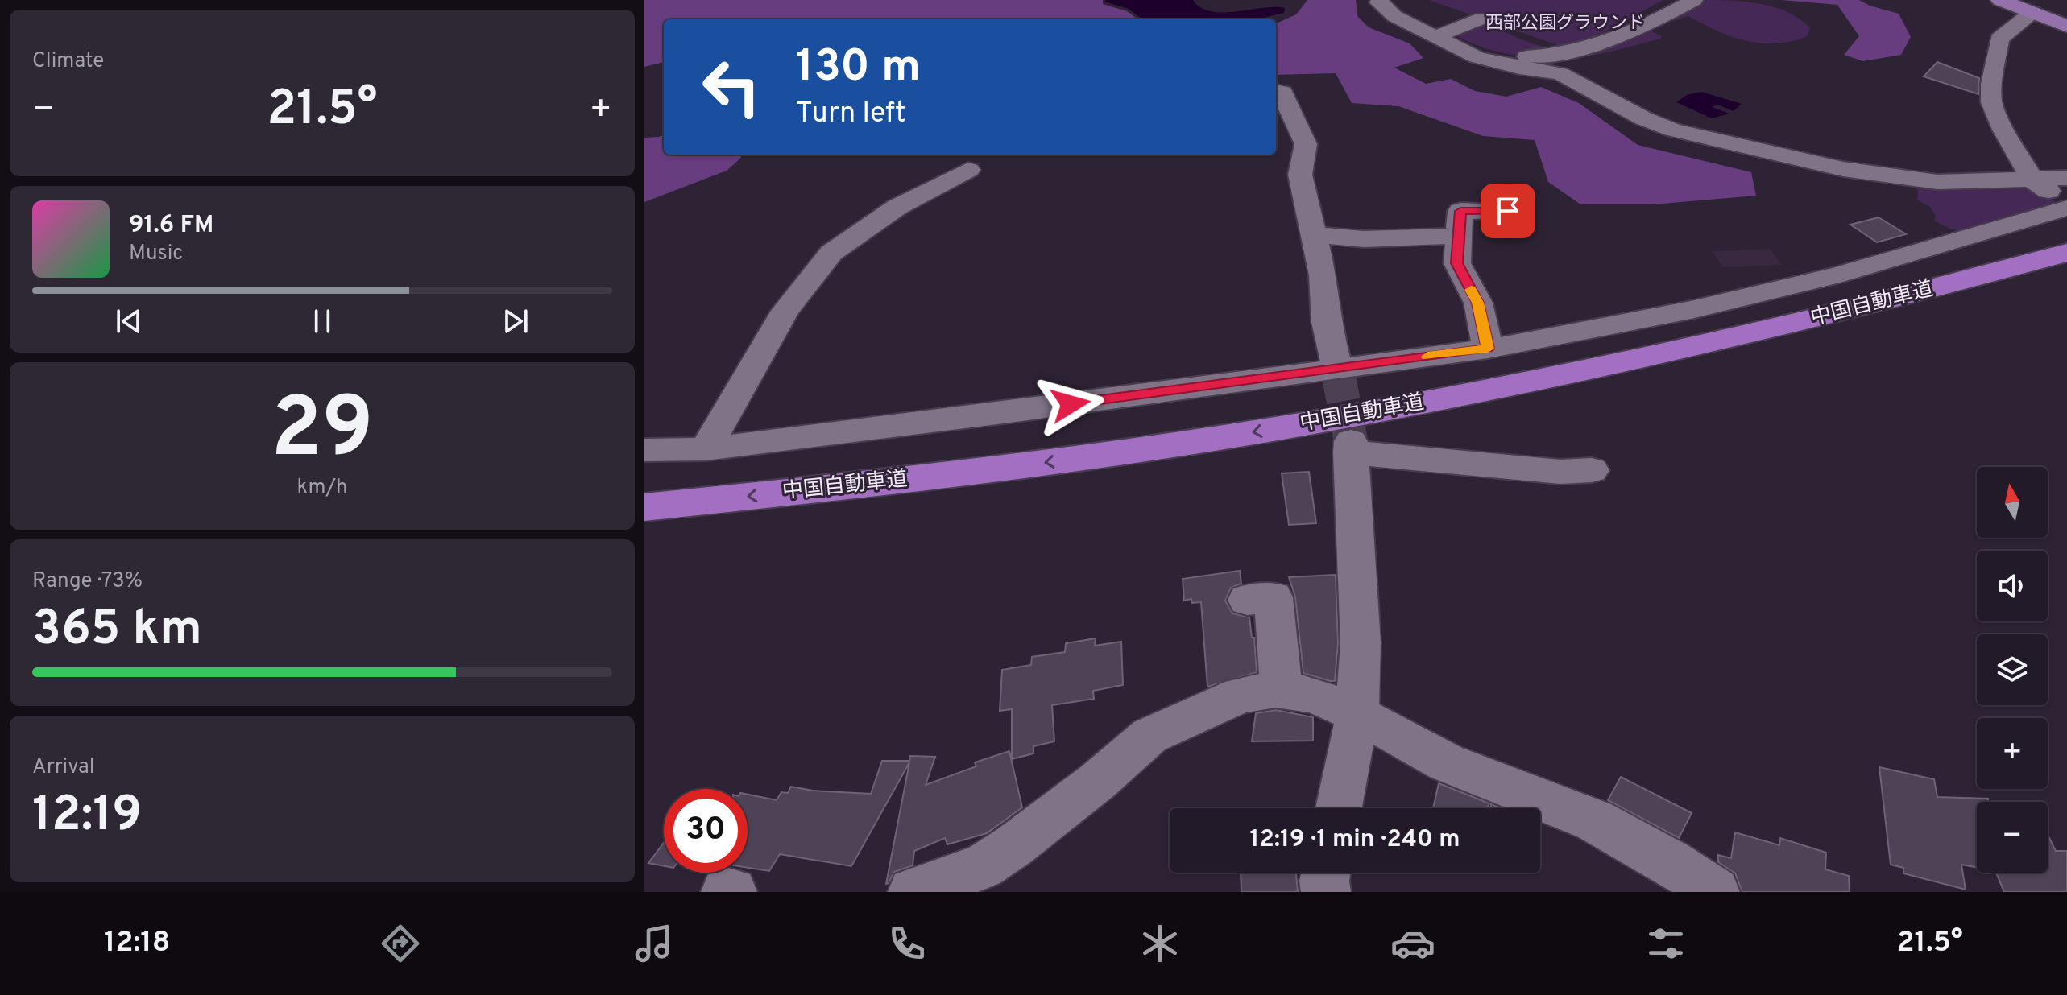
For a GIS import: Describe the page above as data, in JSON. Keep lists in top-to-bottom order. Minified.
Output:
{"streets":{"highway":["中国自動車道"]},"parks":["西部公園グラウンド"],"north":"top","page":{"tile":["Climate",["29","km/h"],["Range · 73%","365 km"],["Arrival","12:19"]],"turn":["130 m","Turn left"],"heat":["−","21.5°","+"],"song":["91.6 FM","Music"],"map_buttons":["+","−"],"limit":"30","trip":"12:19 · 1 min · 240 m","tabs":["12:18","21.5°"]}}
